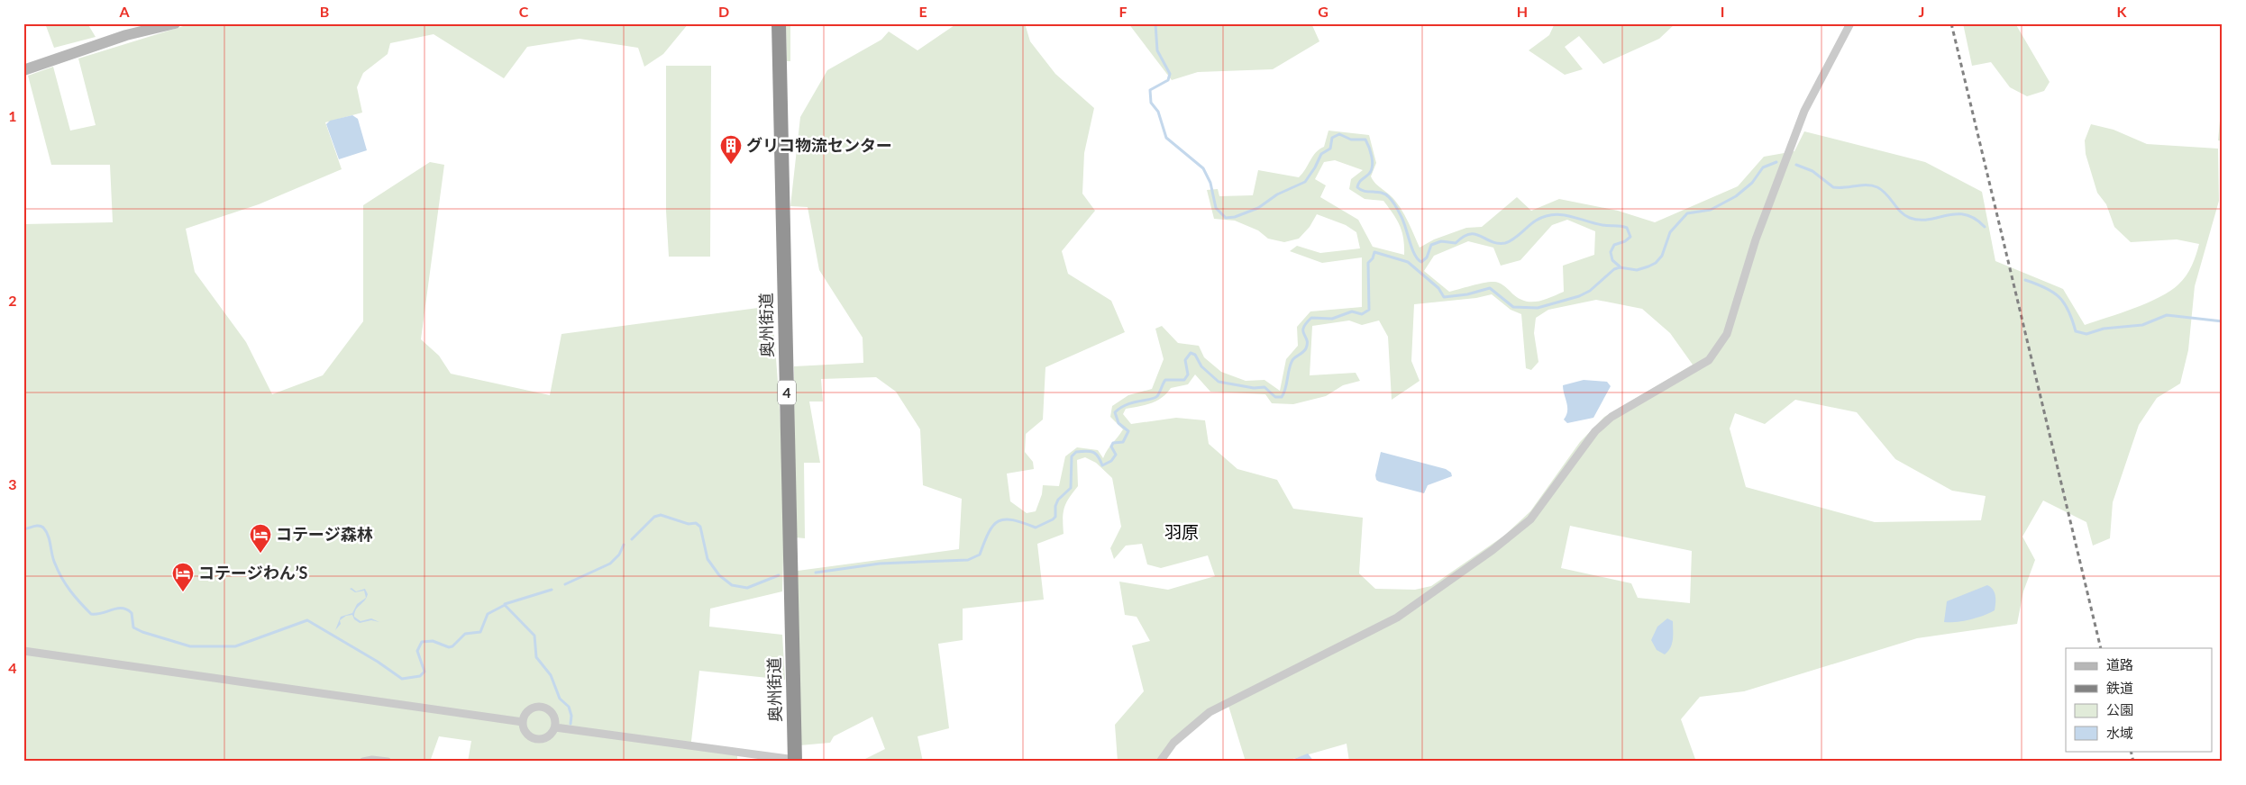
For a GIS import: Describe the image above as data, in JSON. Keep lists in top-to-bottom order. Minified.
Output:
{"streets":{"highway":["奥州街道","4"]},"districts":["羽原"],"places":{"building":["グリコ物流センター"],"hotel":["コテージ森林","コテージわん’S"]},"legend":["道路","鉄道","公園","水域"],"grid":{"columns":["A","B","C","D","E","F","G","H","I","J","K"],"rows":["1","2","3","4"]}}
